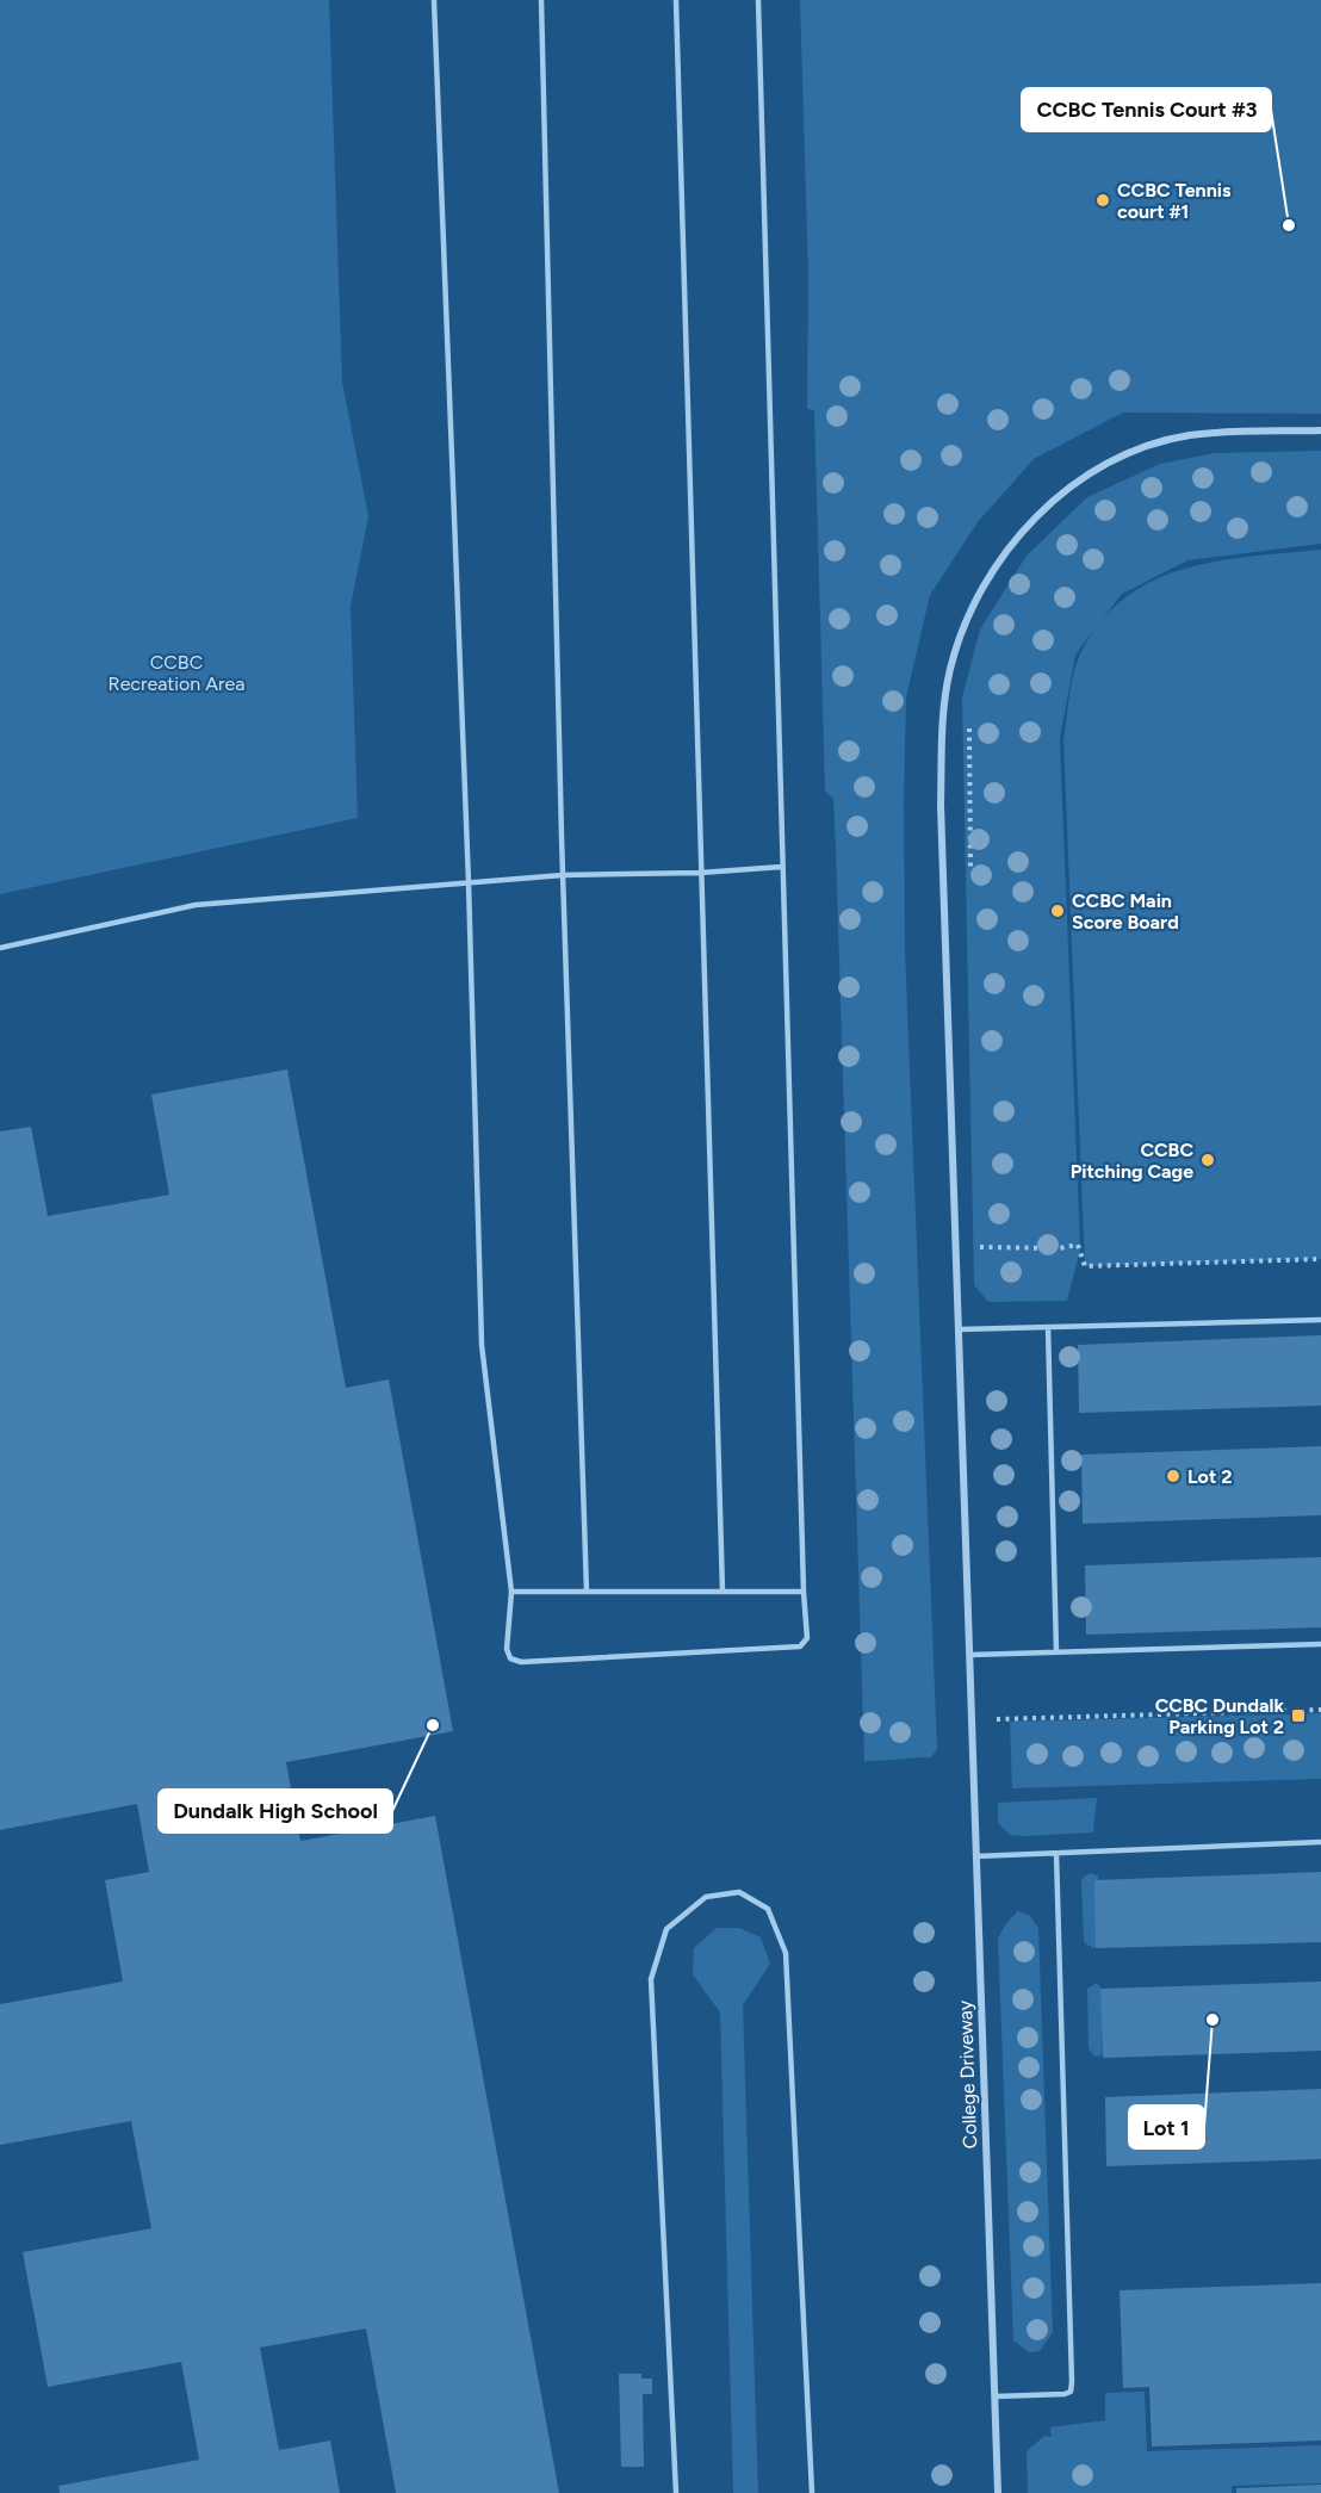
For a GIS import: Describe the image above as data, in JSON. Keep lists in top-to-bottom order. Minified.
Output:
{"streets":{"street":["College Driveway"]},"parks":["CCBC Recreation Area"],"places":{"other":["CCBC Tennis court #1","CCBC Tennis Court #3","CCBC Main Score Board","CCBC Pitching Cage","Lot 2","Dundalk High School","Lot 1"],"transit":["CCBC Dundalk Parking Lot 2"]}}
